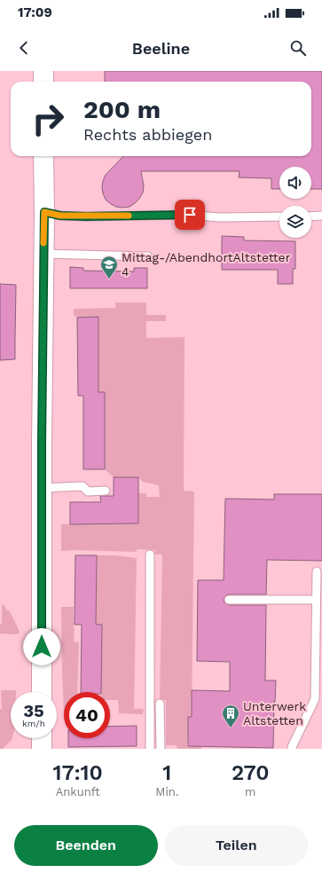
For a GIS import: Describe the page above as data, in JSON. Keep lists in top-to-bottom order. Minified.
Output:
{"places":{"school or university":["Mittag-/AbendhortAltstetter 4"],"building":["Unterwerk Altstetten"]},"page":{"status":"17:09","header":"Beeline","turn":["200 m","Rechts abbiegen"],"speed":"35 km/h","limit":"40","eta":["17:10","Ankunft","1","Min.","270","m"],"buttons":["Beenden","Teilen"]}}
